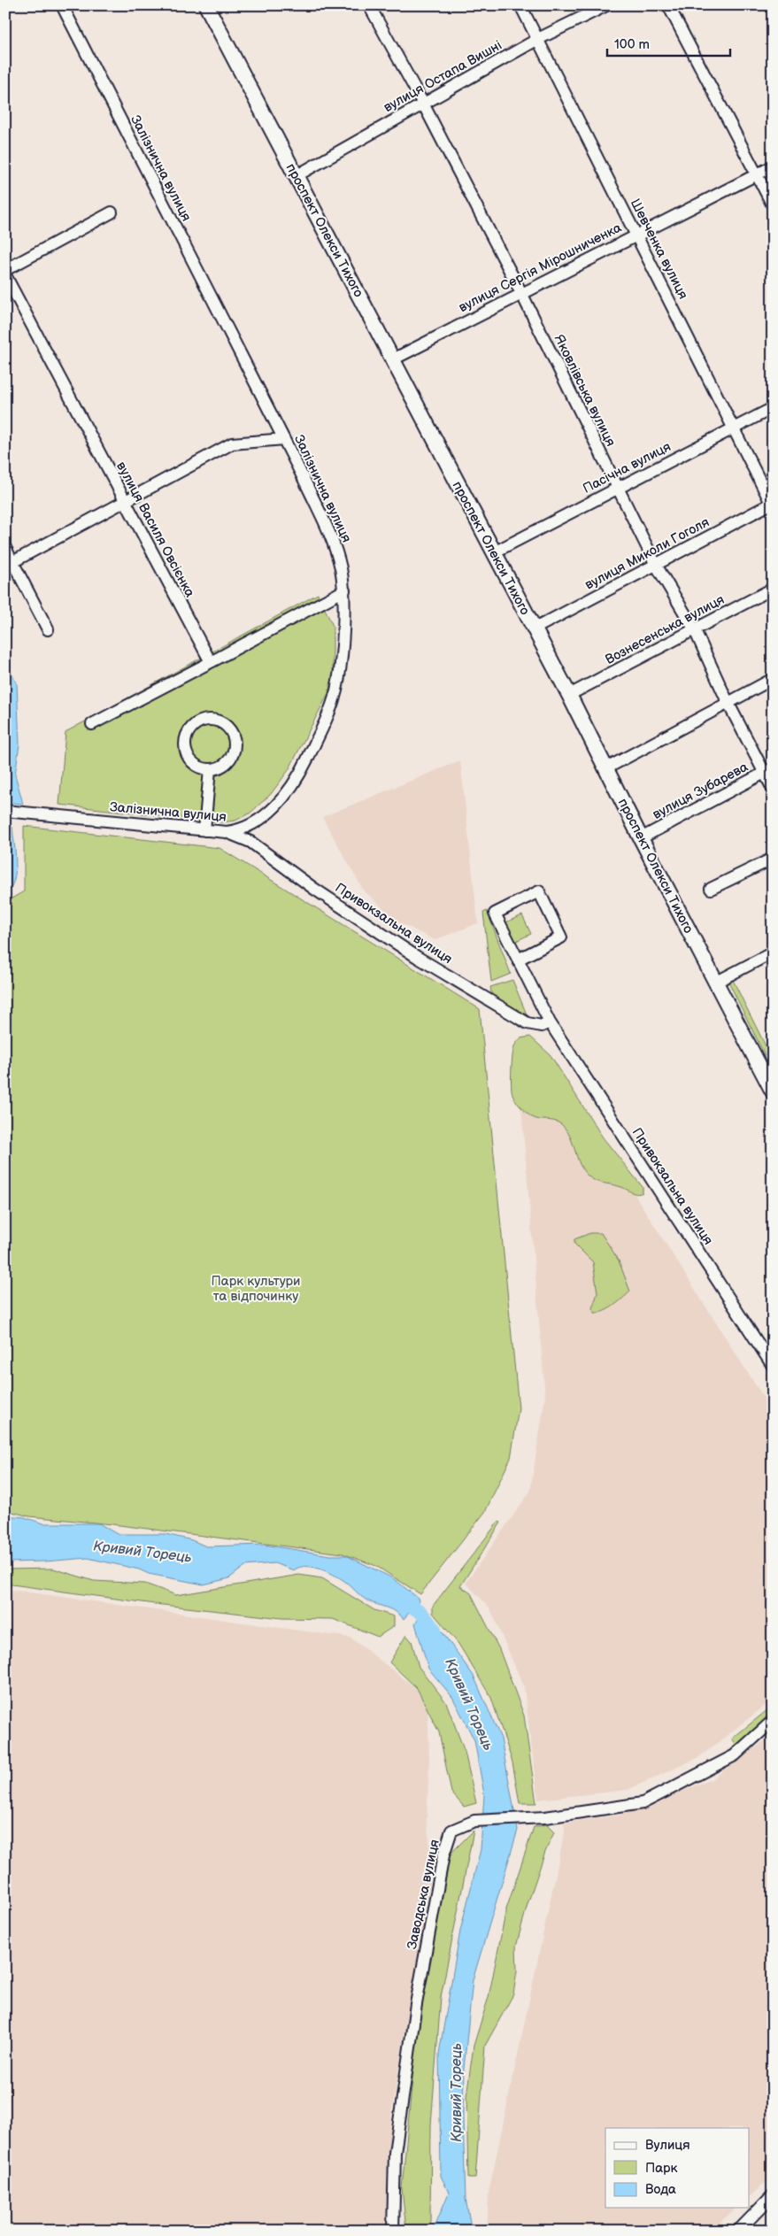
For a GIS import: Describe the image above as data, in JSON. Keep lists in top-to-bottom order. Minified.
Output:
{"streets":{"main road":["проспект Олекси Тихого"],"street":["вулиця Остапа Вишні","Залізнична вулиця","Шевченка вулиця","вулиця Сергія Мірошниченка","Яковлівська вулиця","Пасічна вулиця","вулиця Василя Овсієнка","вулиця Миколи Гоголя","Вознесенська вулиця","вулиця Зубарева","Привокзальна вулиця","Заводська вулиця"]},"crossings":[["вулиця Остапа Вишні","проспект Олекси Тихого"],["вулиця Остапа Вишні","Шевченка вулиця"],["вулиця Остапа Вишні","Яковлівська вулиця"],["Залізнична вулиця","Привокзальна вулиця"],["проспект Олекси Тихого","вулиця Сергія Мірошниченка"],["проспект Олекси Тихого","Пасічна вулиця"],["проспект Олекси Тихого","вулиця Миколи Гоголя"],["проспект Олекси Тихого","Вознесенська вулиця"],["проспект Олекси Тихого","вулиця Зубарева"],["Шевченка вулиця","вулиця Сергія Мірошниченка"],["Шевченка вулиця","Пасічна вулиця"],["Шевченка вулиця","вулиця Миколи Гоголя"],["вулиця Сергія Мірошниченка","Яковлівська вулиця"],["Яковлівська вулиця","Пасічна вулиця"],["Яковлівська вулиця","вулиця Миколи Гоголя"],["Яковлівська вулиця","Вознесенська вулиця"],["Яковлівська вулиця","вулиця Зубарева"]],"water":["Кривий Торець"],"parks":["Парк культури та відпочинку"],"legend":["Вулиця","Парк","Вода"],"scale_bar":"100 m"}
